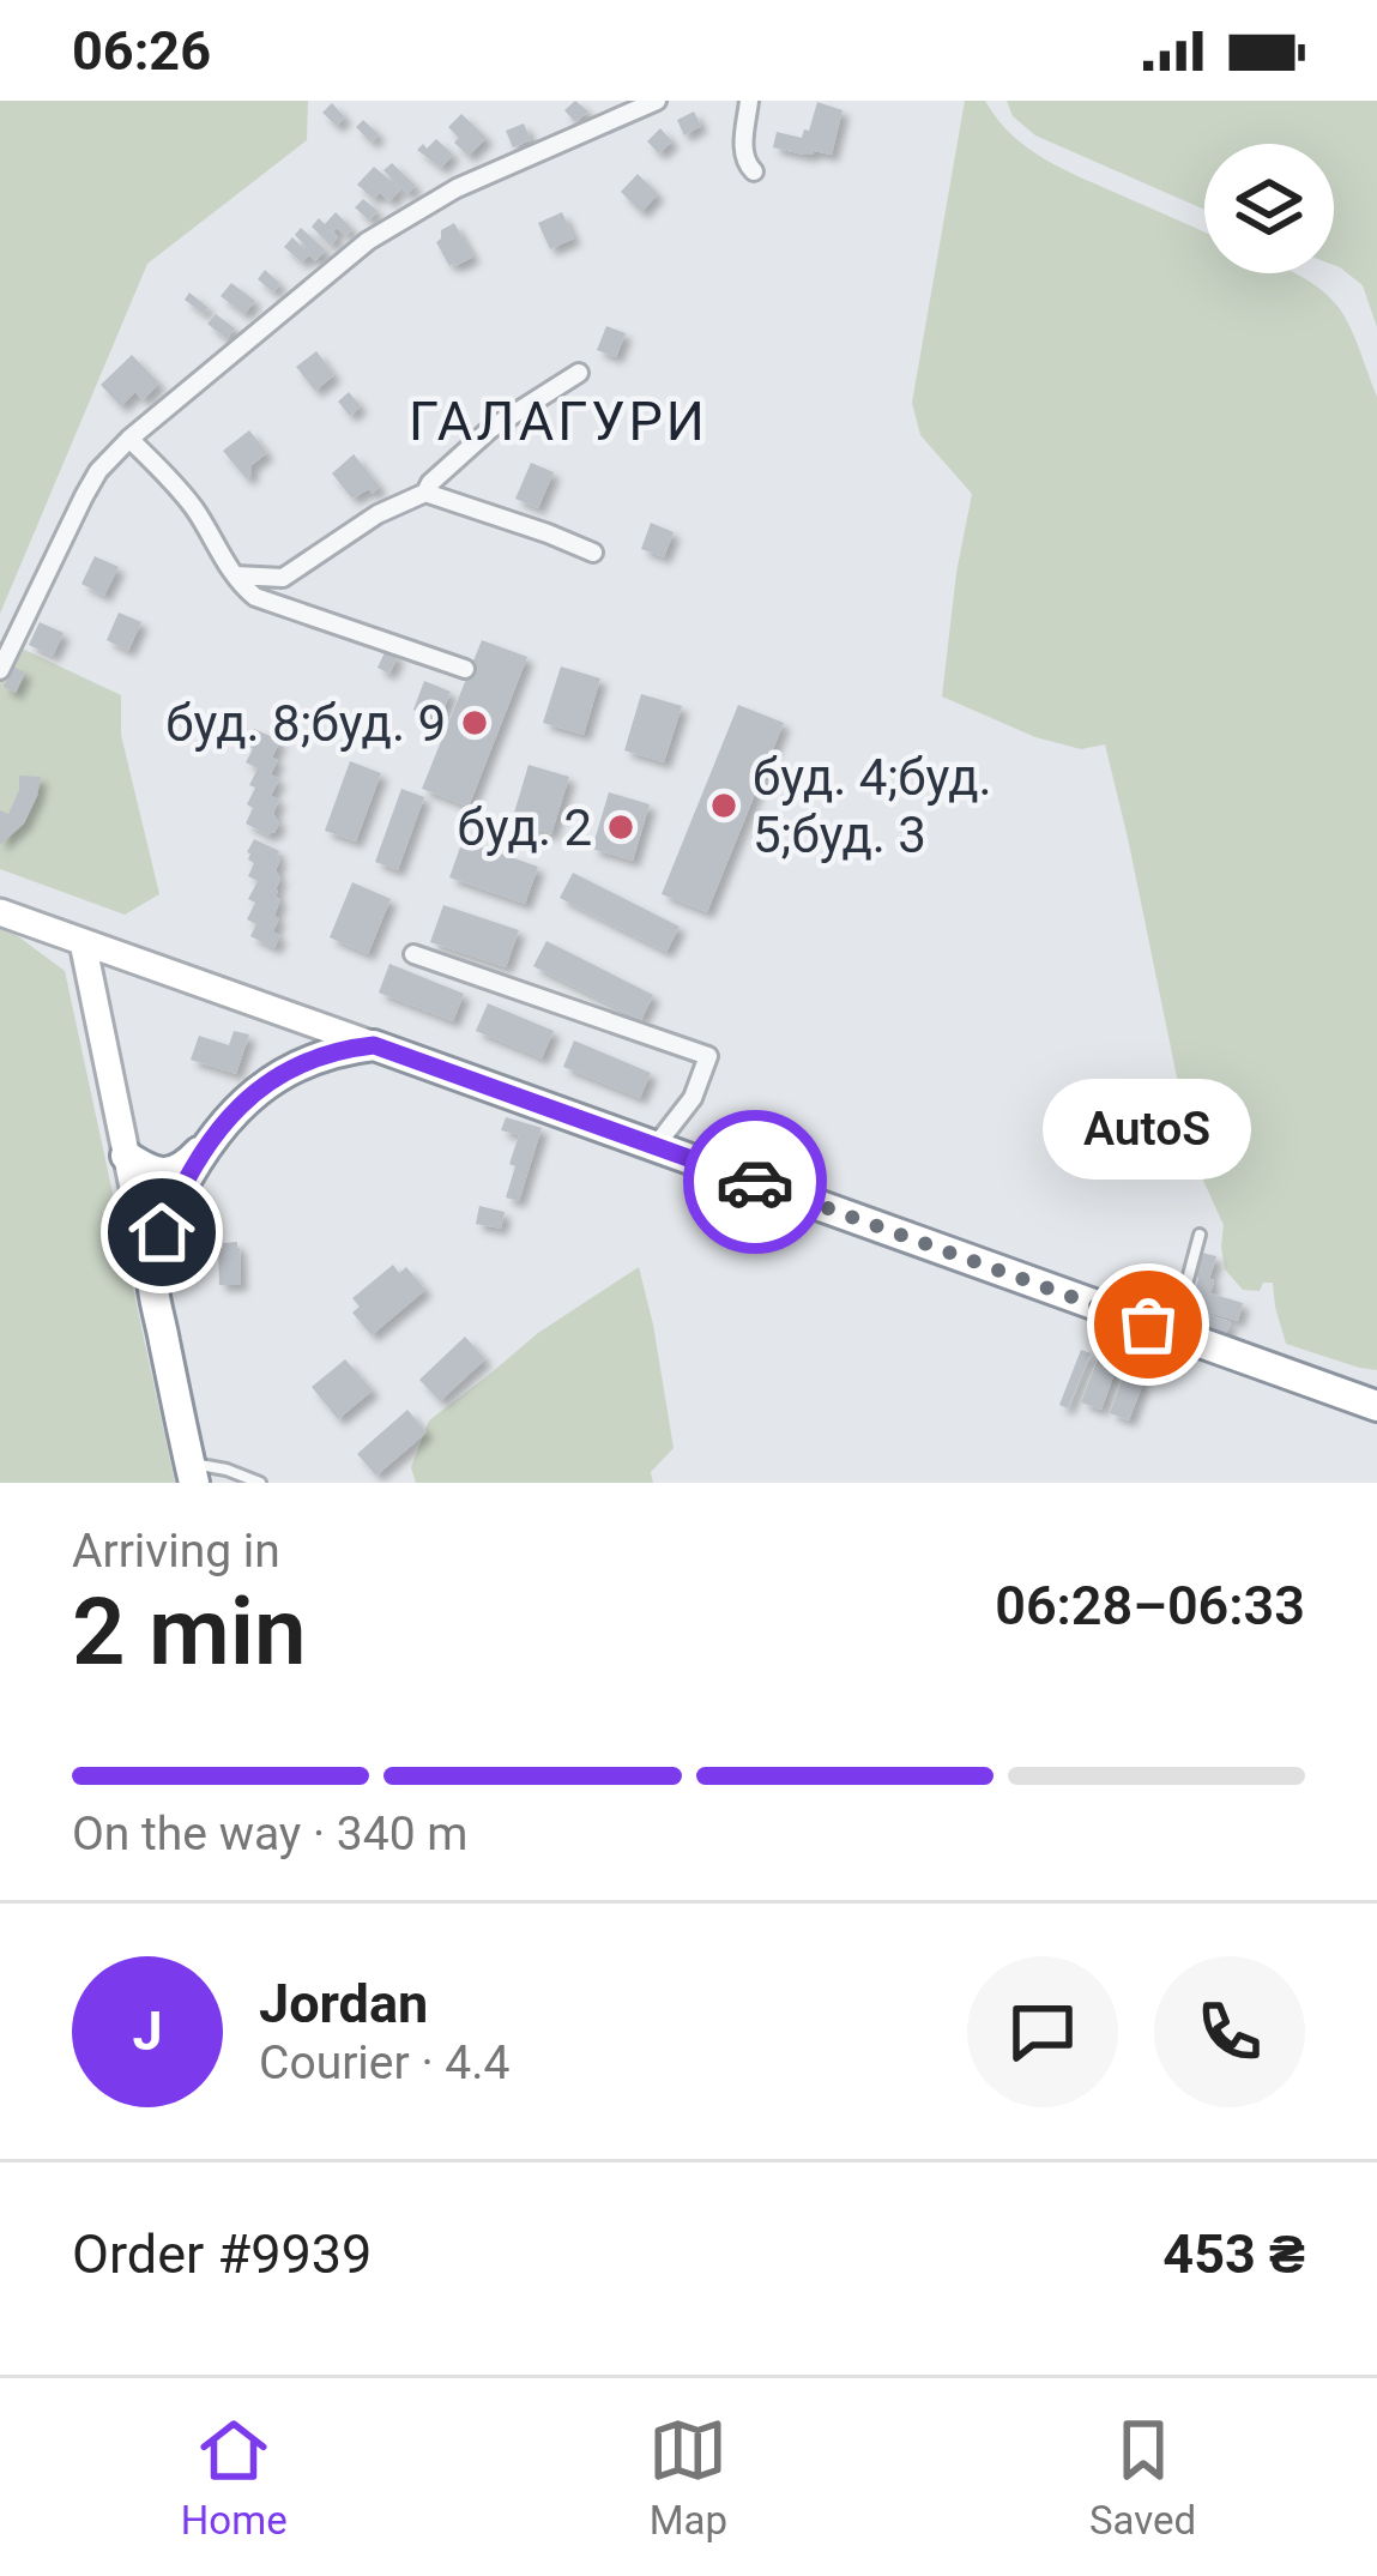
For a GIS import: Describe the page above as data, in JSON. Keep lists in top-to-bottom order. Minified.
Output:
{"districts":["ГАЛАГУРИ"],"places":["буд. 8;буд. 9","буд. 4;буд. 5;буд. 3","буд. 2","AutoS"],"page":{"status":"06:26","bubble":"AutoS","heading":["2 min","Arriving in","06:28–06:33"],"panel":["Jordan","Courier · 4.4","Order #9939","453 ₴"],"bar":"On the way · 340 m","round":"J","tabs":["Home","Map","Saved"]}}
